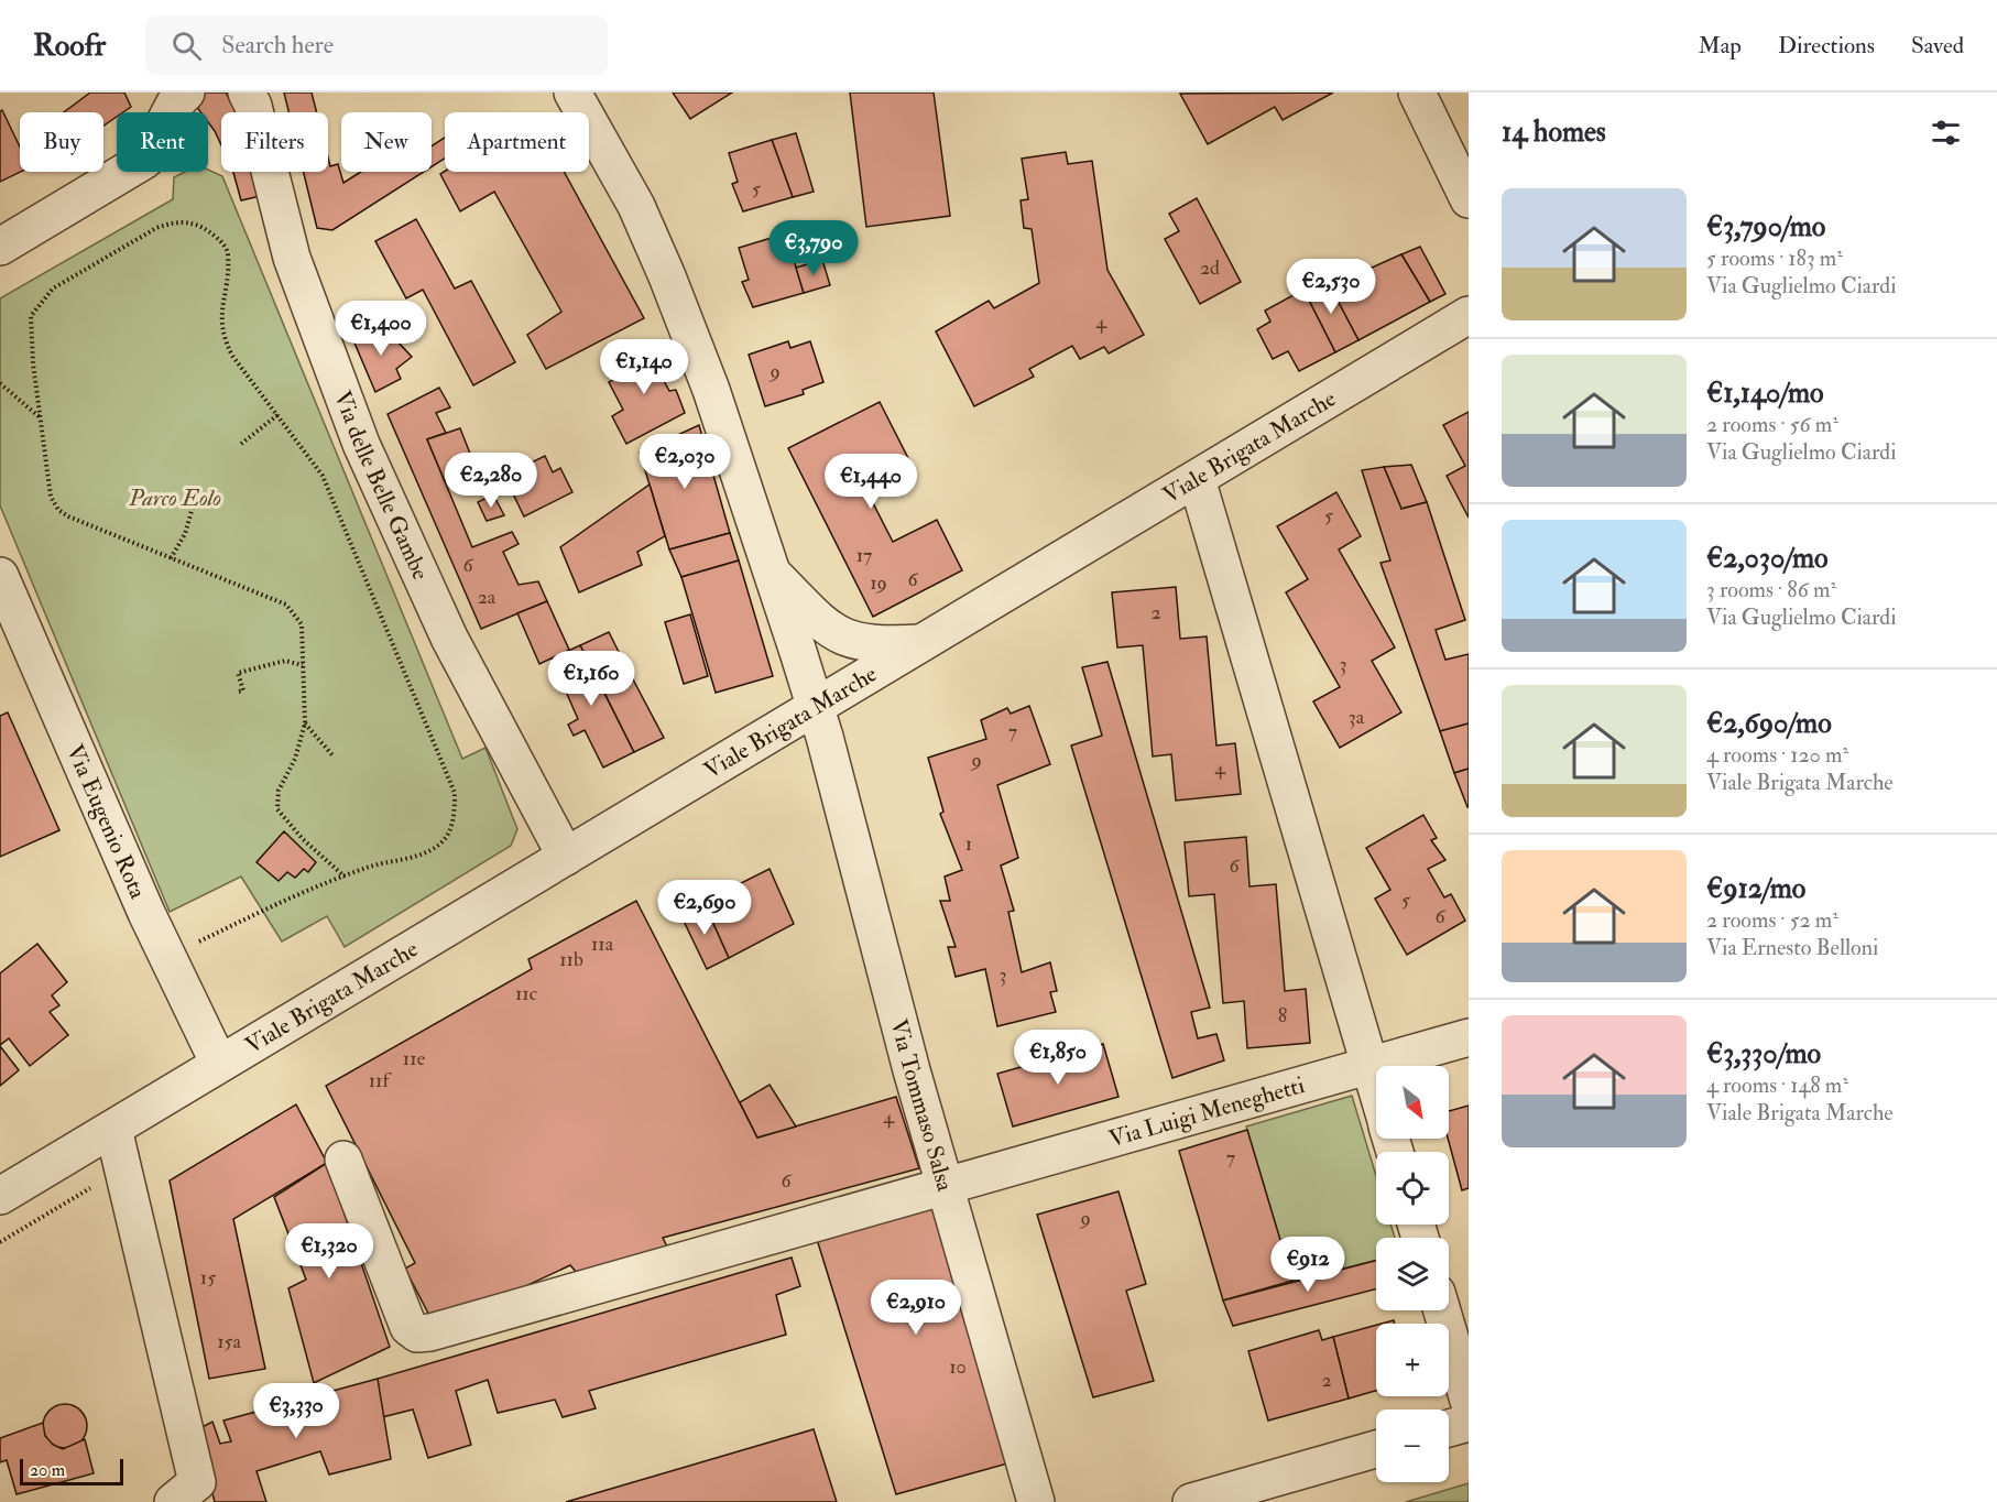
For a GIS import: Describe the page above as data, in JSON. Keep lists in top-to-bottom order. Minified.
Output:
{"streets":{"street":["Viale Brigata Marche","Via delle Belle Gambe","Via Eugenio Rota","Via Tommaso Salsa","Via Luigi Meneghetti"]},"crossings":[["Viale Brigata Marche","Via delle Belle Gambe"],["Viale Brigata Marche","Via Eugenio Rota"],["Viale Brigata Marche","Via Tommaso Salsa"],["Via Tommaso Salsa","Via Luigi Meneghetti"]],"parks":["Parco Eolo"],"house_numbers":["5","2d","4","9","5","17","6","6","19","2a","2","3","3a","7","9","4","1","6","5","6","11a","11b","3","11c","8","11e","11f","4","7","6","9","15","15a","10","2"],"scale_bar":"20 m","north":"bottom right","page":{"header":"Roofr","search":"Search here","nav":["Map","Directions","Saved"],"heading":"14 homes","chip":["Buy","Rent","Filters","New","Apartment"],"list":[{"name":"€3,790/mo","note":"5 rooms · 183 m² · Via Guglielmo Ciardi"},{"name":"€1,140/mo","note":"2 rooms · 56 m² · Via Guglielmo Ciardi"},{"name":"€2,030/mo","note":"3 rooms · 86 m² · Via Guglielmo Ciardi"},{"name":"€2,690/mo","note":"4 rooms · 120 m² · Viale Brigata Marche"},{"name":"€912/mo","note":"2 rooms · 52 m² · Via Ernesto Belloni"},{"name":"€3,330/mo","note":"4 rooms · 148 m² · Viale Brigata Marche"}],"price":["€3,790","€2,530","€1,400","€1,140","€2,030","€2,280","€1,440","€1,160","€2,690","€1,850","€1,320","€912","€2,910","€3,330"],"map_buttons":["+","−"],"scale":"20 m"}}
